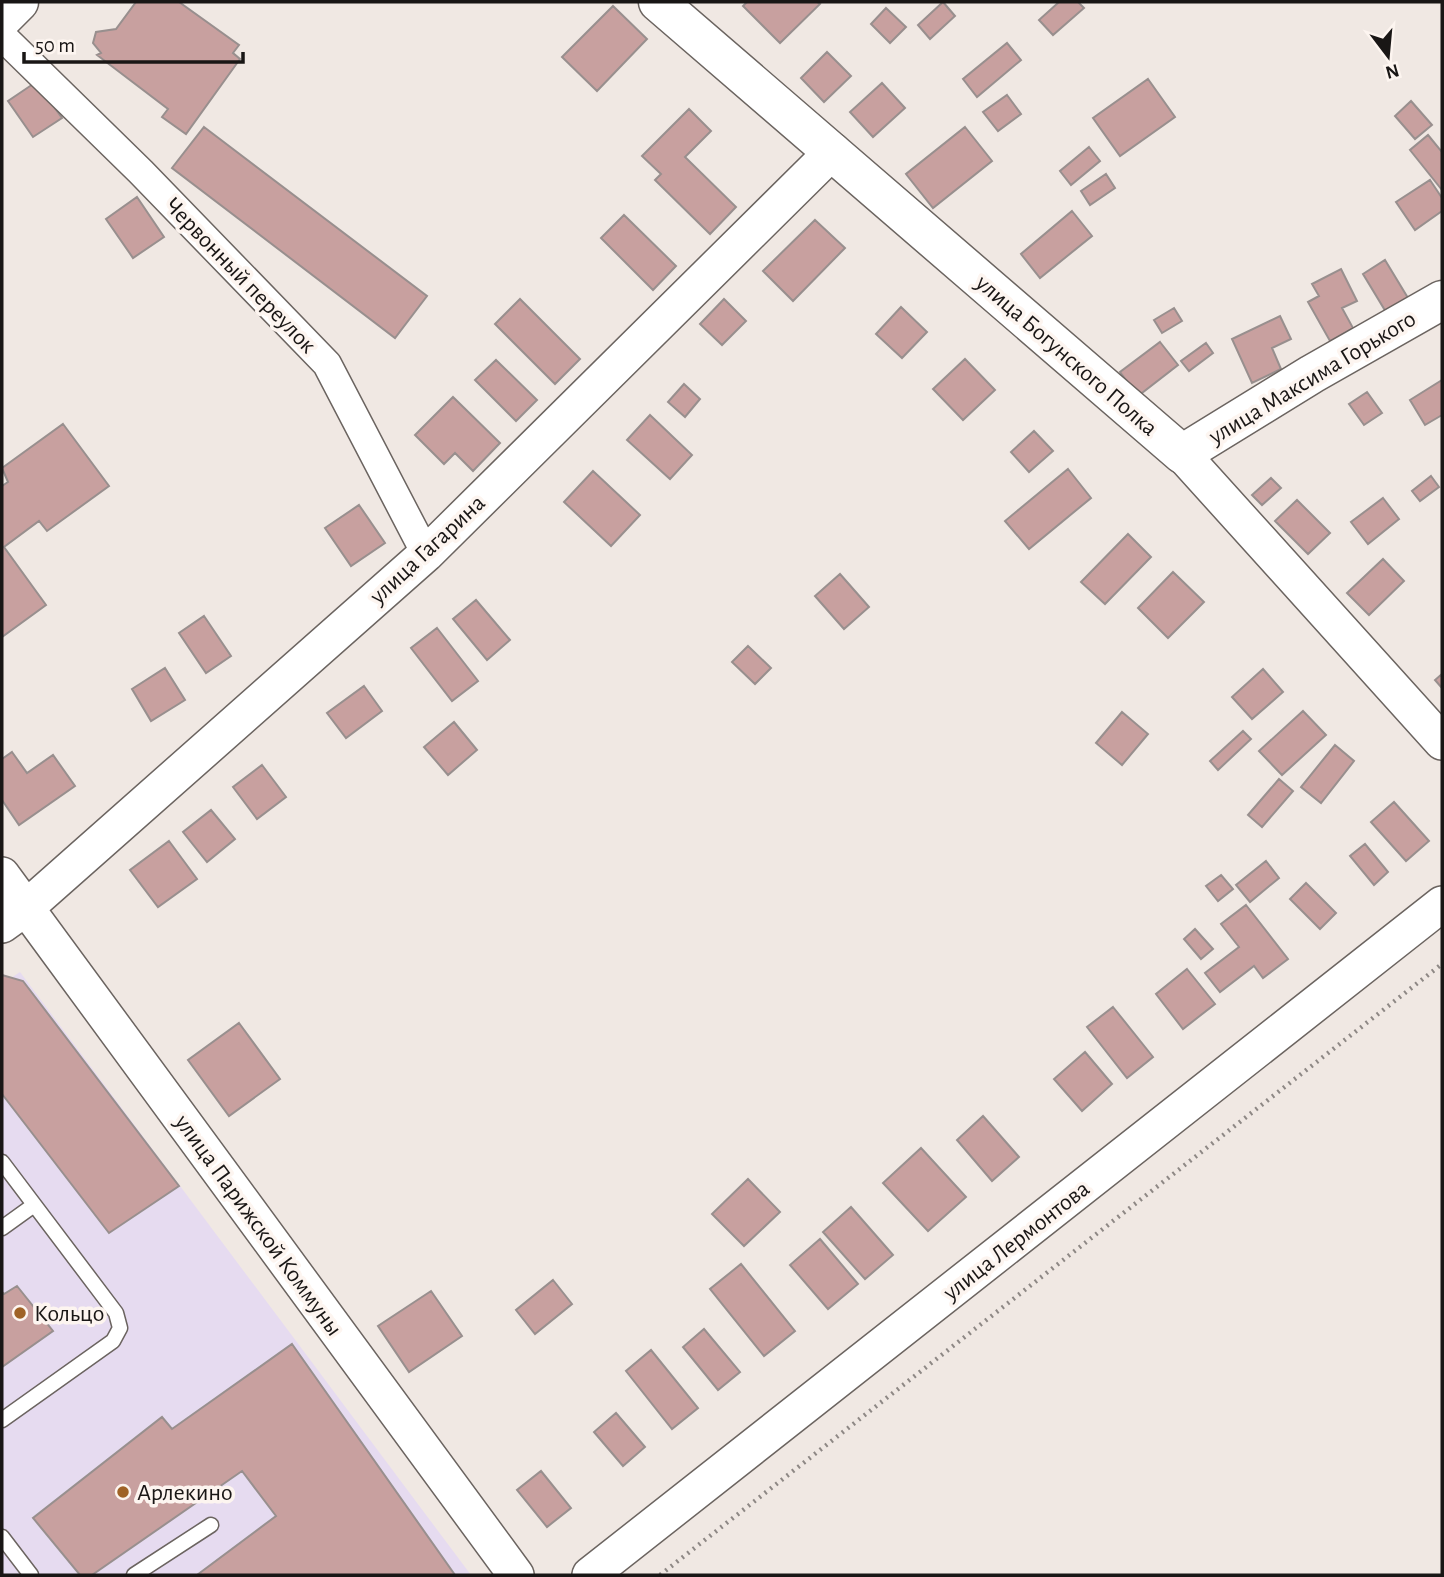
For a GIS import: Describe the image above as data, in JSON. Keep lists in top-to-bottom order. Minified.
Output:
{"streets":{"main road":["улица Богунского Полка","улица Максима Горького"],"street":["Червонный переулок","улица Гагарина","улица Парижской Коммуны","улица Лермонтова"]},"crossings":[["Червонный переулок","улица Гагарина"],["улица Богунского Полка","улица Максима Горького"],["улица Богунского Полка","улица Гагарина"],["улица Гагарина","улица Парижской Коммуны"]],"places":["Кольцо","Арлекино"],"scale_bar":"50 m","north":"bottom"}
